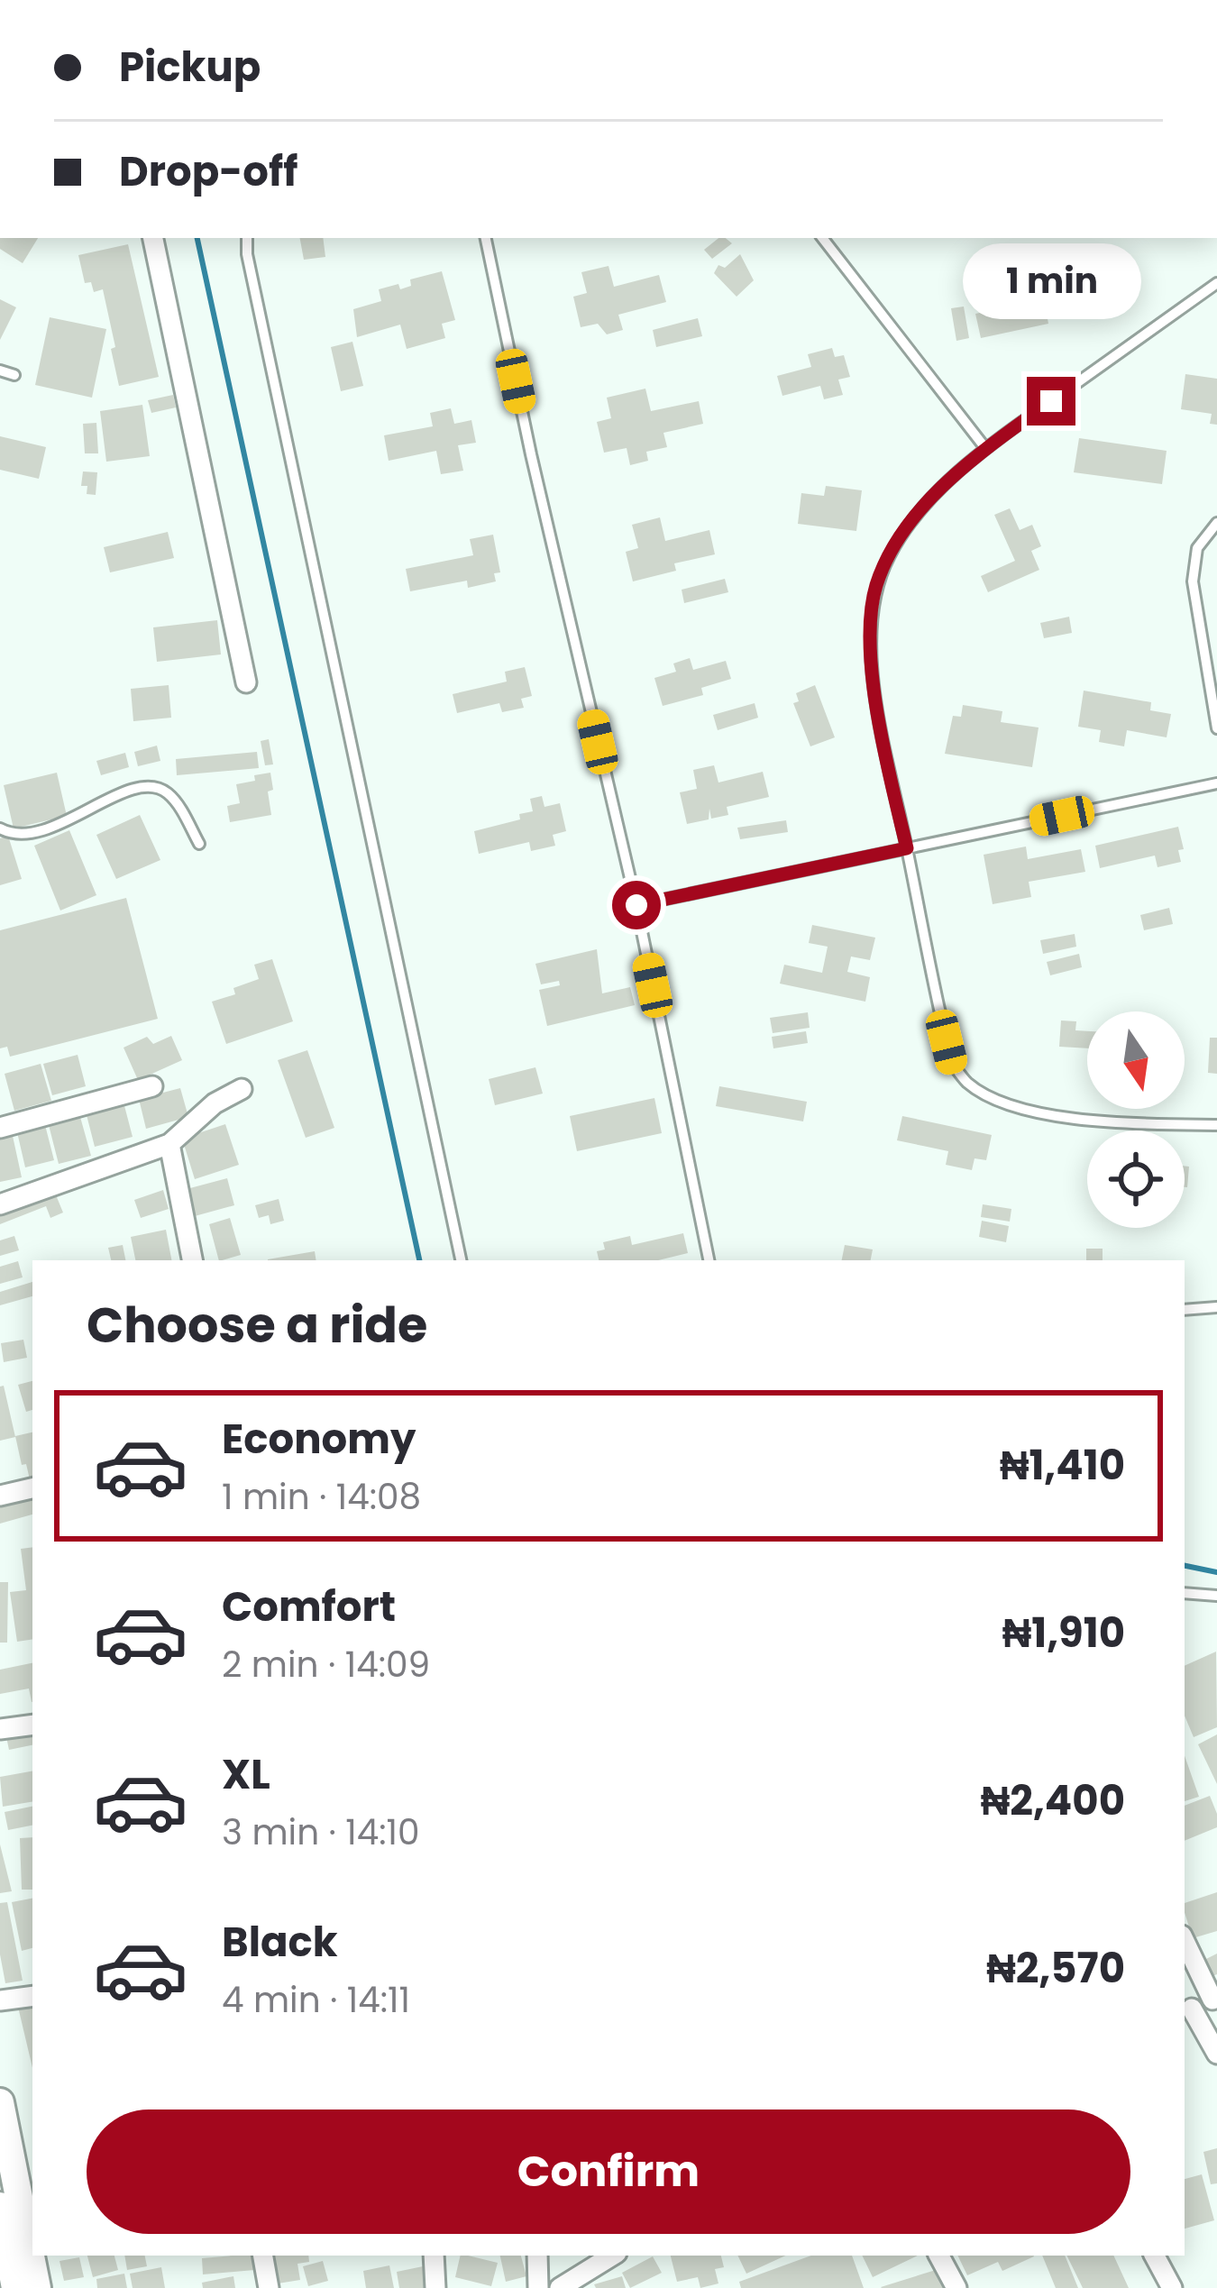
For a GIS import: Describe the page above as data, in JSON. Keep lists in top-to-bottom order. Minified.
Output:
{"north":"bottom","page":{"banner":["Pickup","Drop-off"],"bubble":"1 min","heading":"Choose a ride","list":[{"name":"Economy","note":"1 min · 14:08","value":"₦1,410"},{"name":"Comfort","note":"2 min · 14:09","value":"₦1,910"},{"name":"XL","note":"3 min · 14:10","value":"₦2,400"},{"name":"Black","note":"4 min · 14:11","value":"₦2,570"}],"buttons":"Confirm"}}
